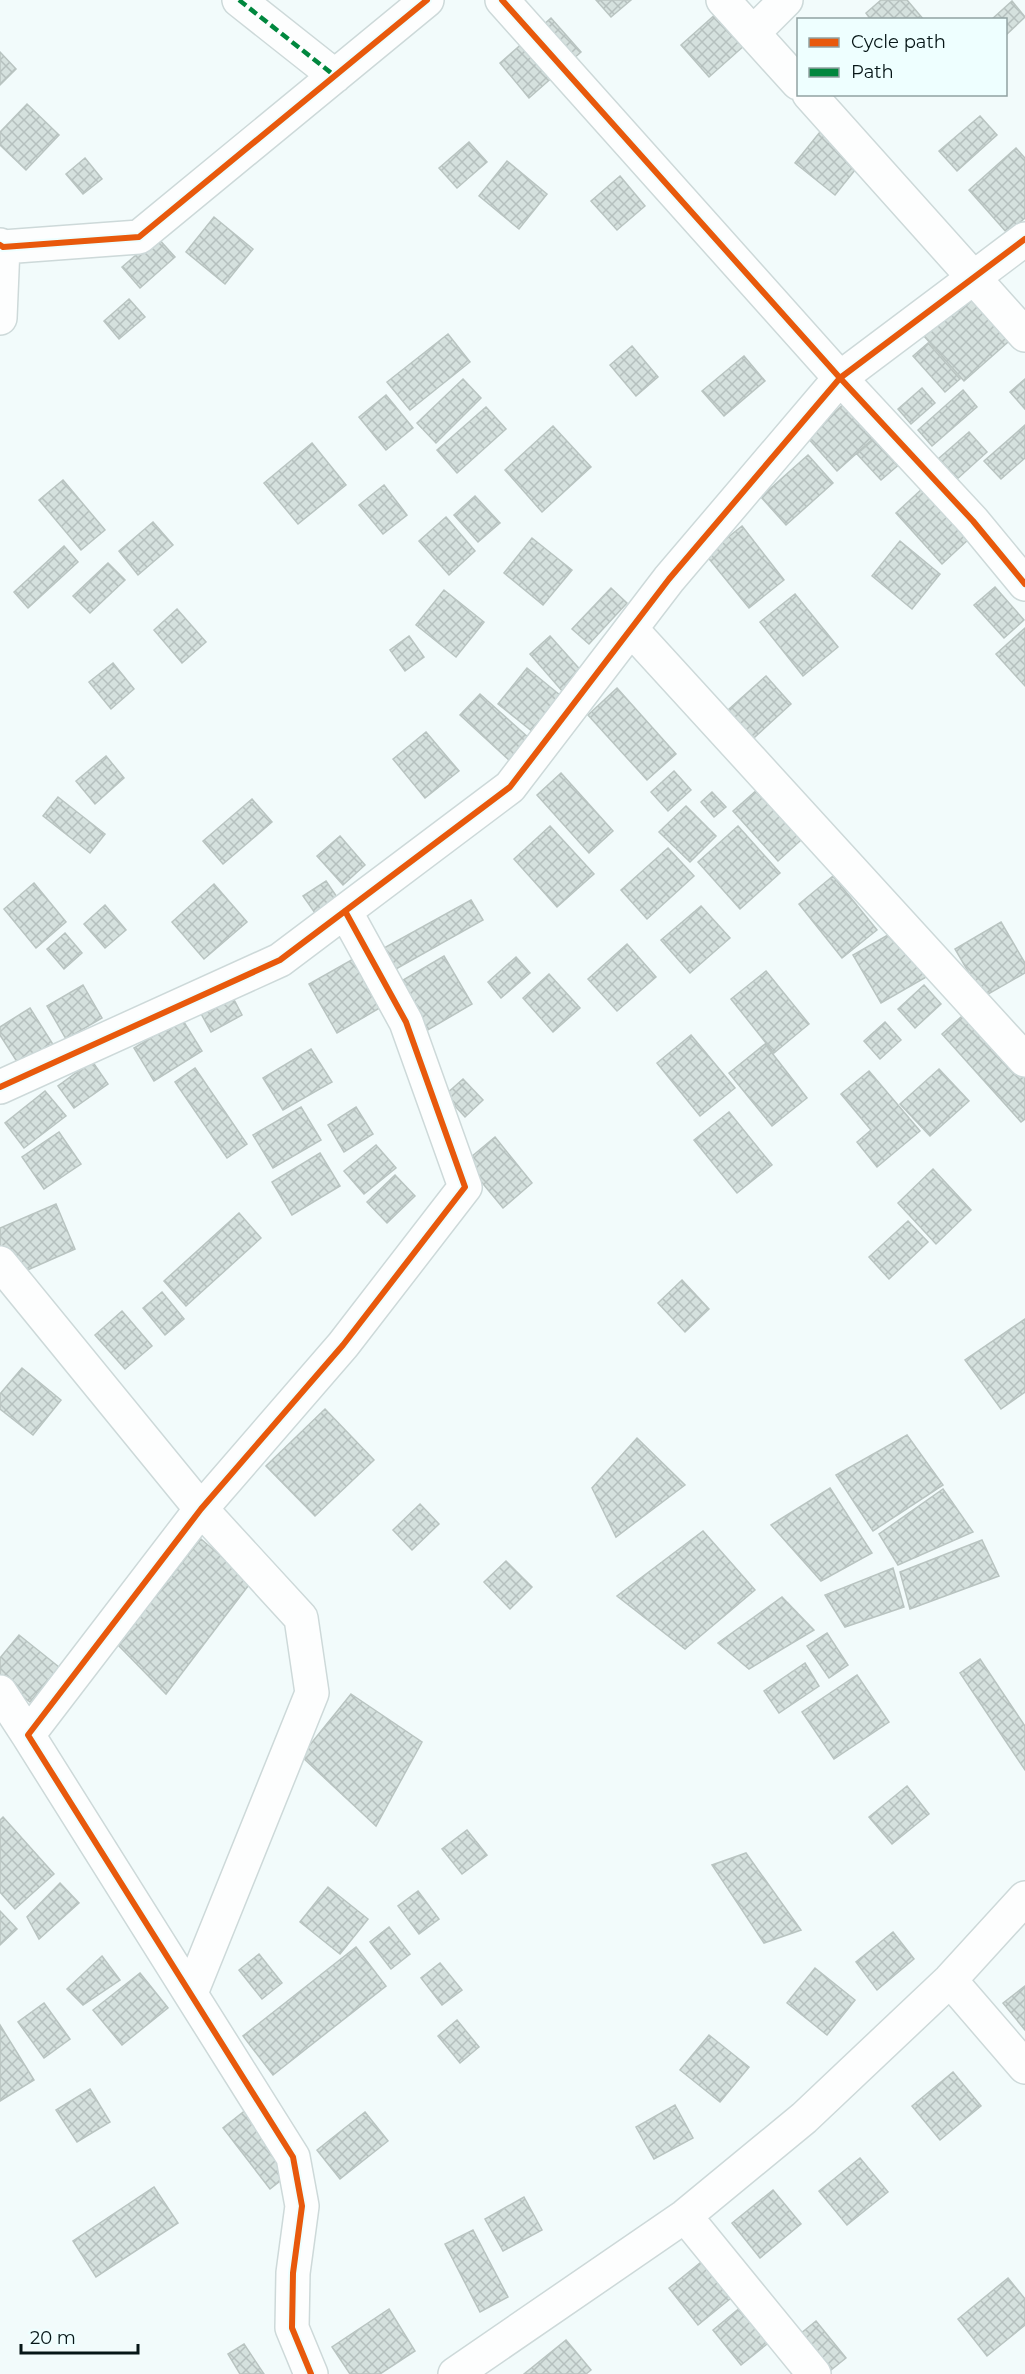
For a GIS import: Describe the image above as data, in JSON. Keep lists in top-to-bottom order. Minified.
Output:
{"legend":["Cycle path","Path"],"scale_bar":"20 m"}
